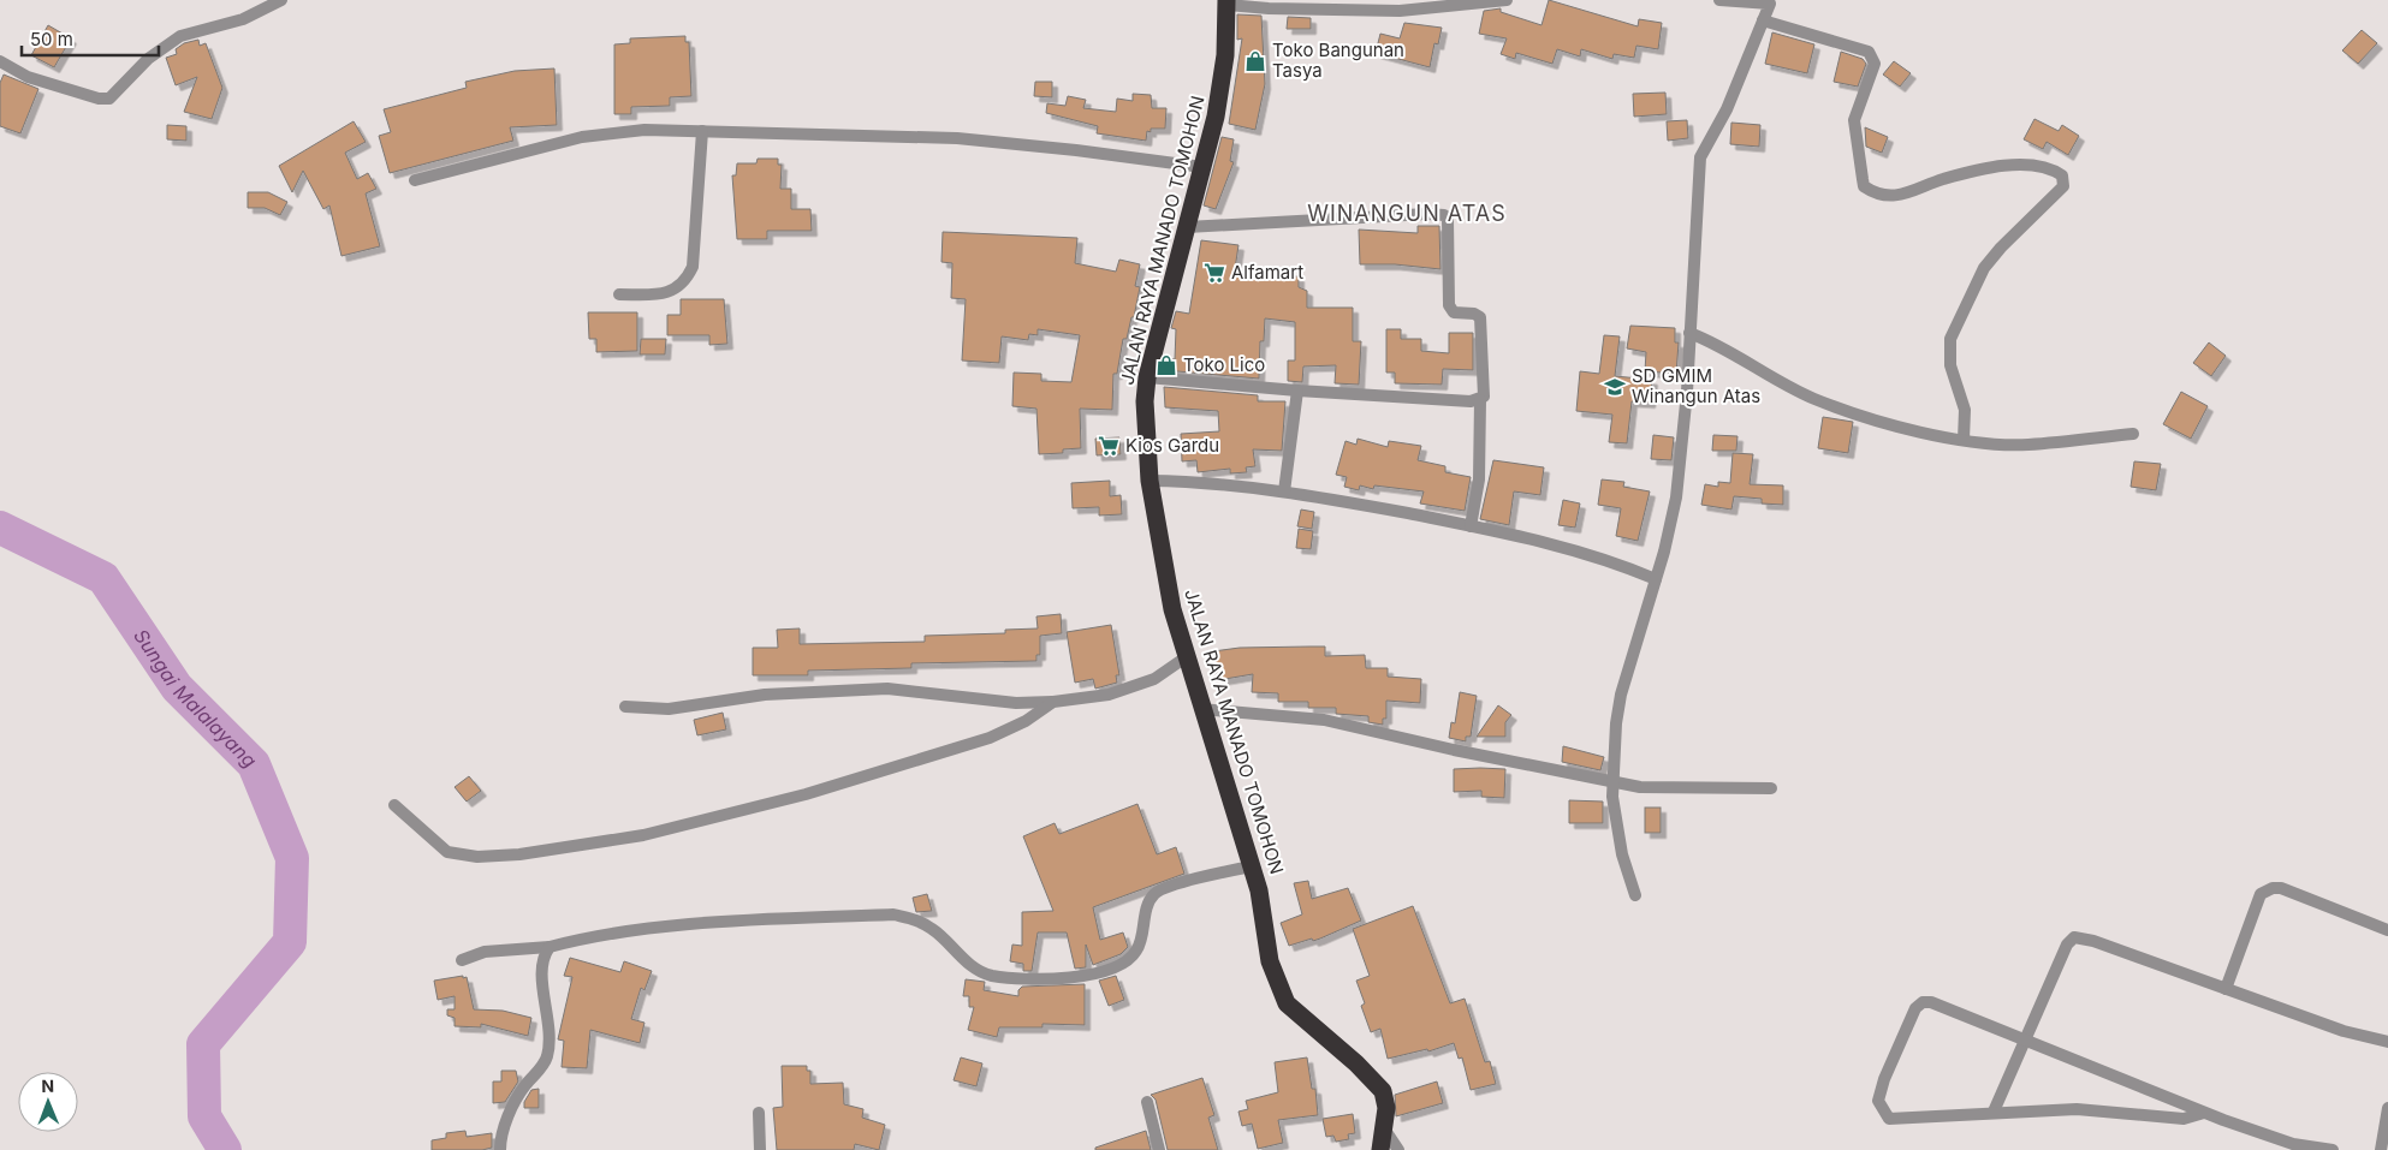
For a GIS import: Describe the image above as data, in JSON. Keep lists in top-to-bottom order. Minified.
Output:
{"streets":{"highway":["JALAN RAYA MANADO TOMOHON"]},"districts":["WINANGUN ATAS"],"water":["Sungai Malalayang"],"places":{"shop":["Toko Bangunan Tasya","Toko Lico"],"supermarket":["Alfamart","Kios Gardu"],"school or university":["SD GMIM Winangun Atas"]},"scale_bar":"50 m","north":"top"}
